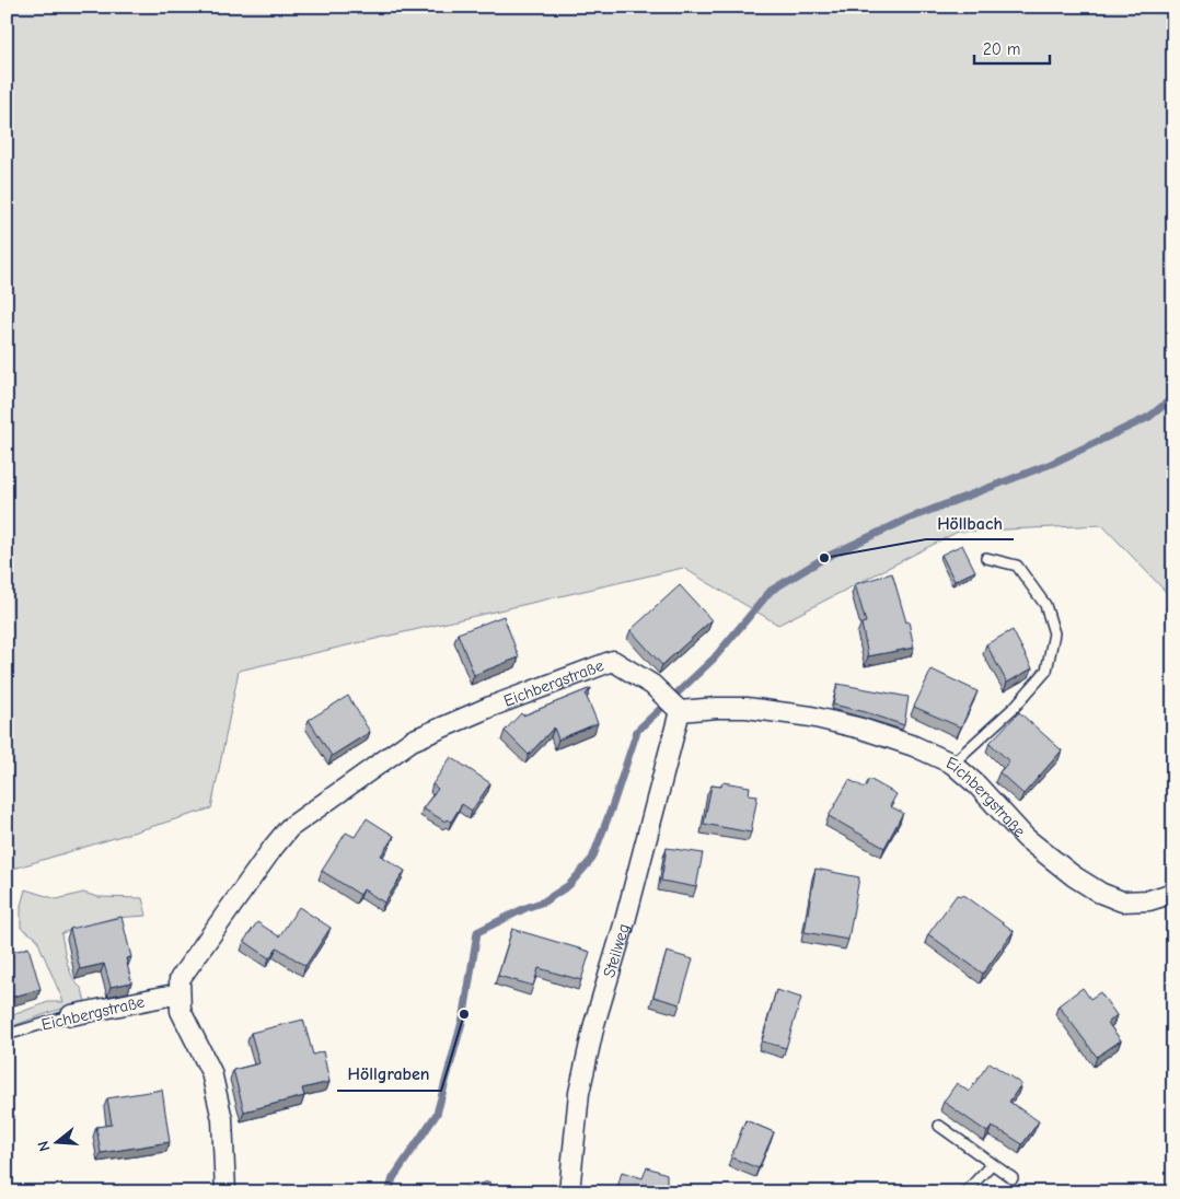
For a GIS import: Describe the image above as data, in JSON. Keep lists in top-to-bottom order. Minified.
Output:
{"streets":{"street":["Eichbergstraße","Steilweg"]},"crossings":[["Eichbergstraße","Steilweg"]],"places":["Höllbach","Höllgraben"],"scale_bar":"20 m","north":"left"}
